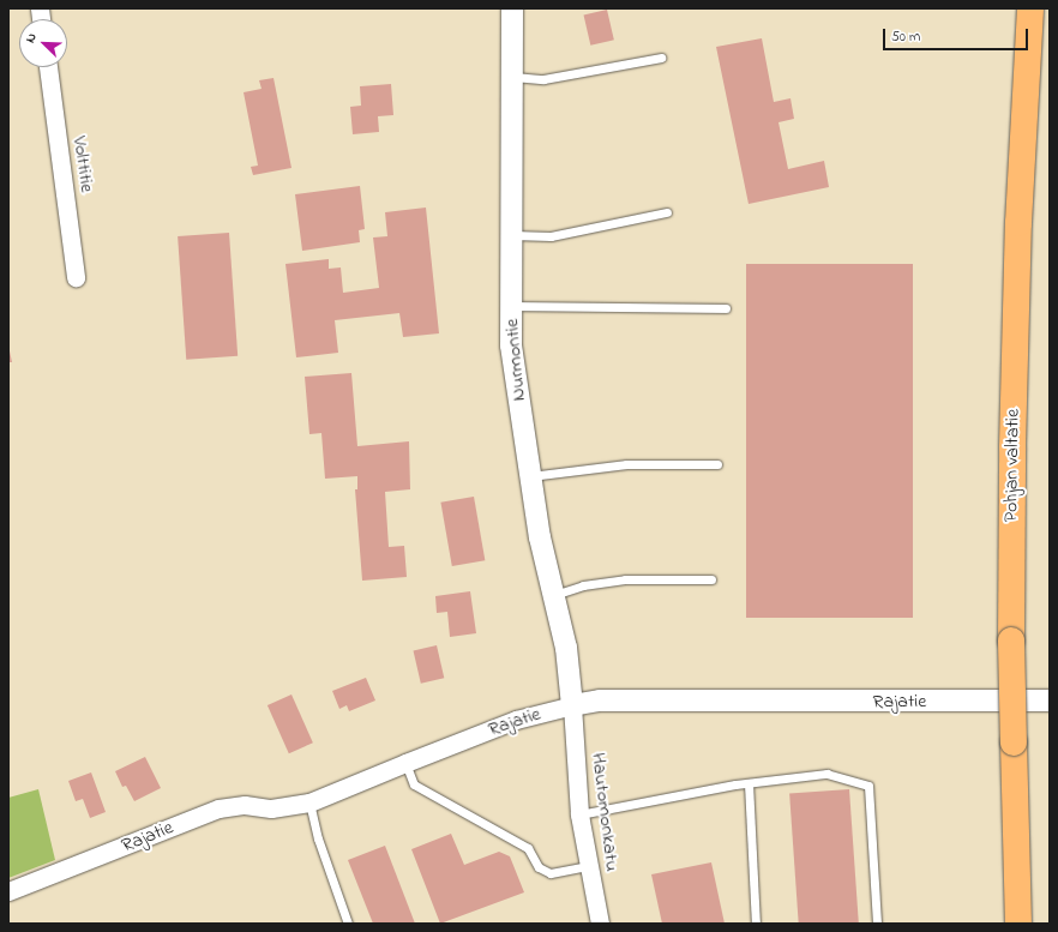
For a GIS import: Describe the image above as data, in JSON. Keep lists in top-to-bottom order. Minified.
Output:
{"streets":{"highway":["Pohjan valtatie"],"street":["Volttitie","Nurmontie","Rajatie","Hautomonkatu"]},"crossings":[["Nurmontie","Rajatie"],["Nurmontie","Hautomonkatu"],["Rajatie","Hautomonkatu"]],"scale_bar":"50 m","north":"top left"}
